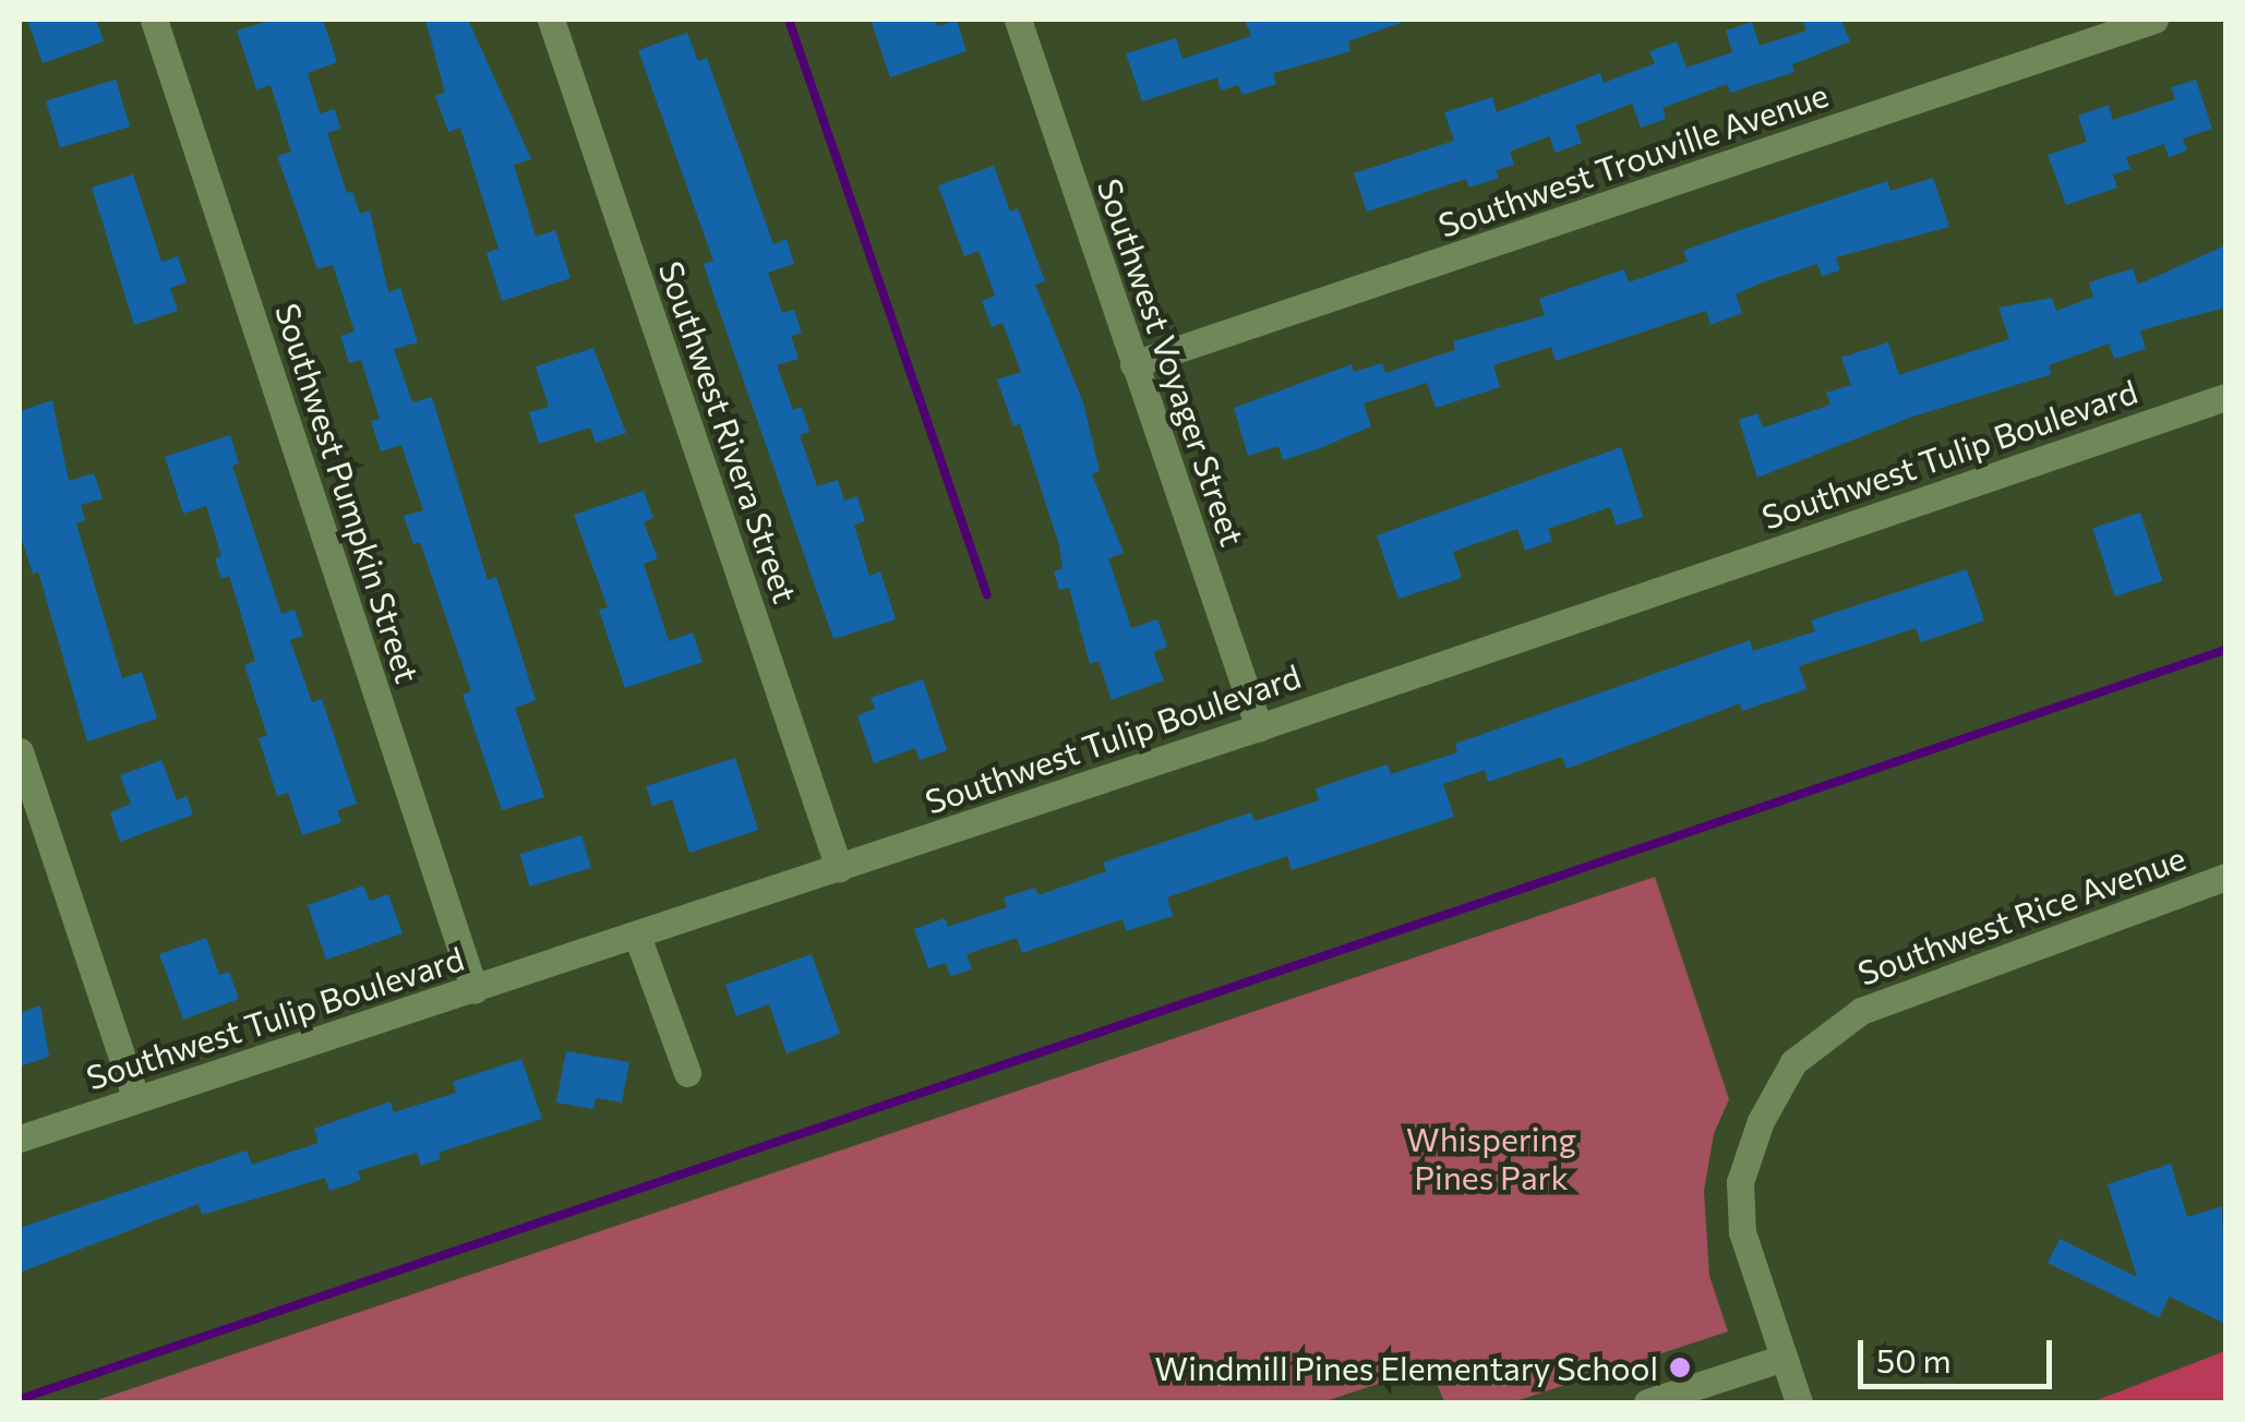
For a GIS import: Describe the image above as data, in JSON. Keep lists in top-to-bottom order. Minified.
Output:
{"streets":{"street":["Southwest Trouville Avenue","Southwest Voyager Street","Southwest Rivera Street","Southwest Tulip Boulevard","Southwest Pumpkin Street","Southwest Rice Avenue"]},"crossings":[["Southwest Trouville Avenue","Southwest Voyager Street"],["Southwest Voyager Street","Southwest Tulip Boulevard"],["Southwest Rivera Street","Southwest Tulip Boulevard"],["Southwest Tulip Boulevard","Southwest Pumpkin Street"]],"parks":["Whispering Pines Park"],"places":["Windmill Pines Elementary School"],"scale_bar":"50 m"}
